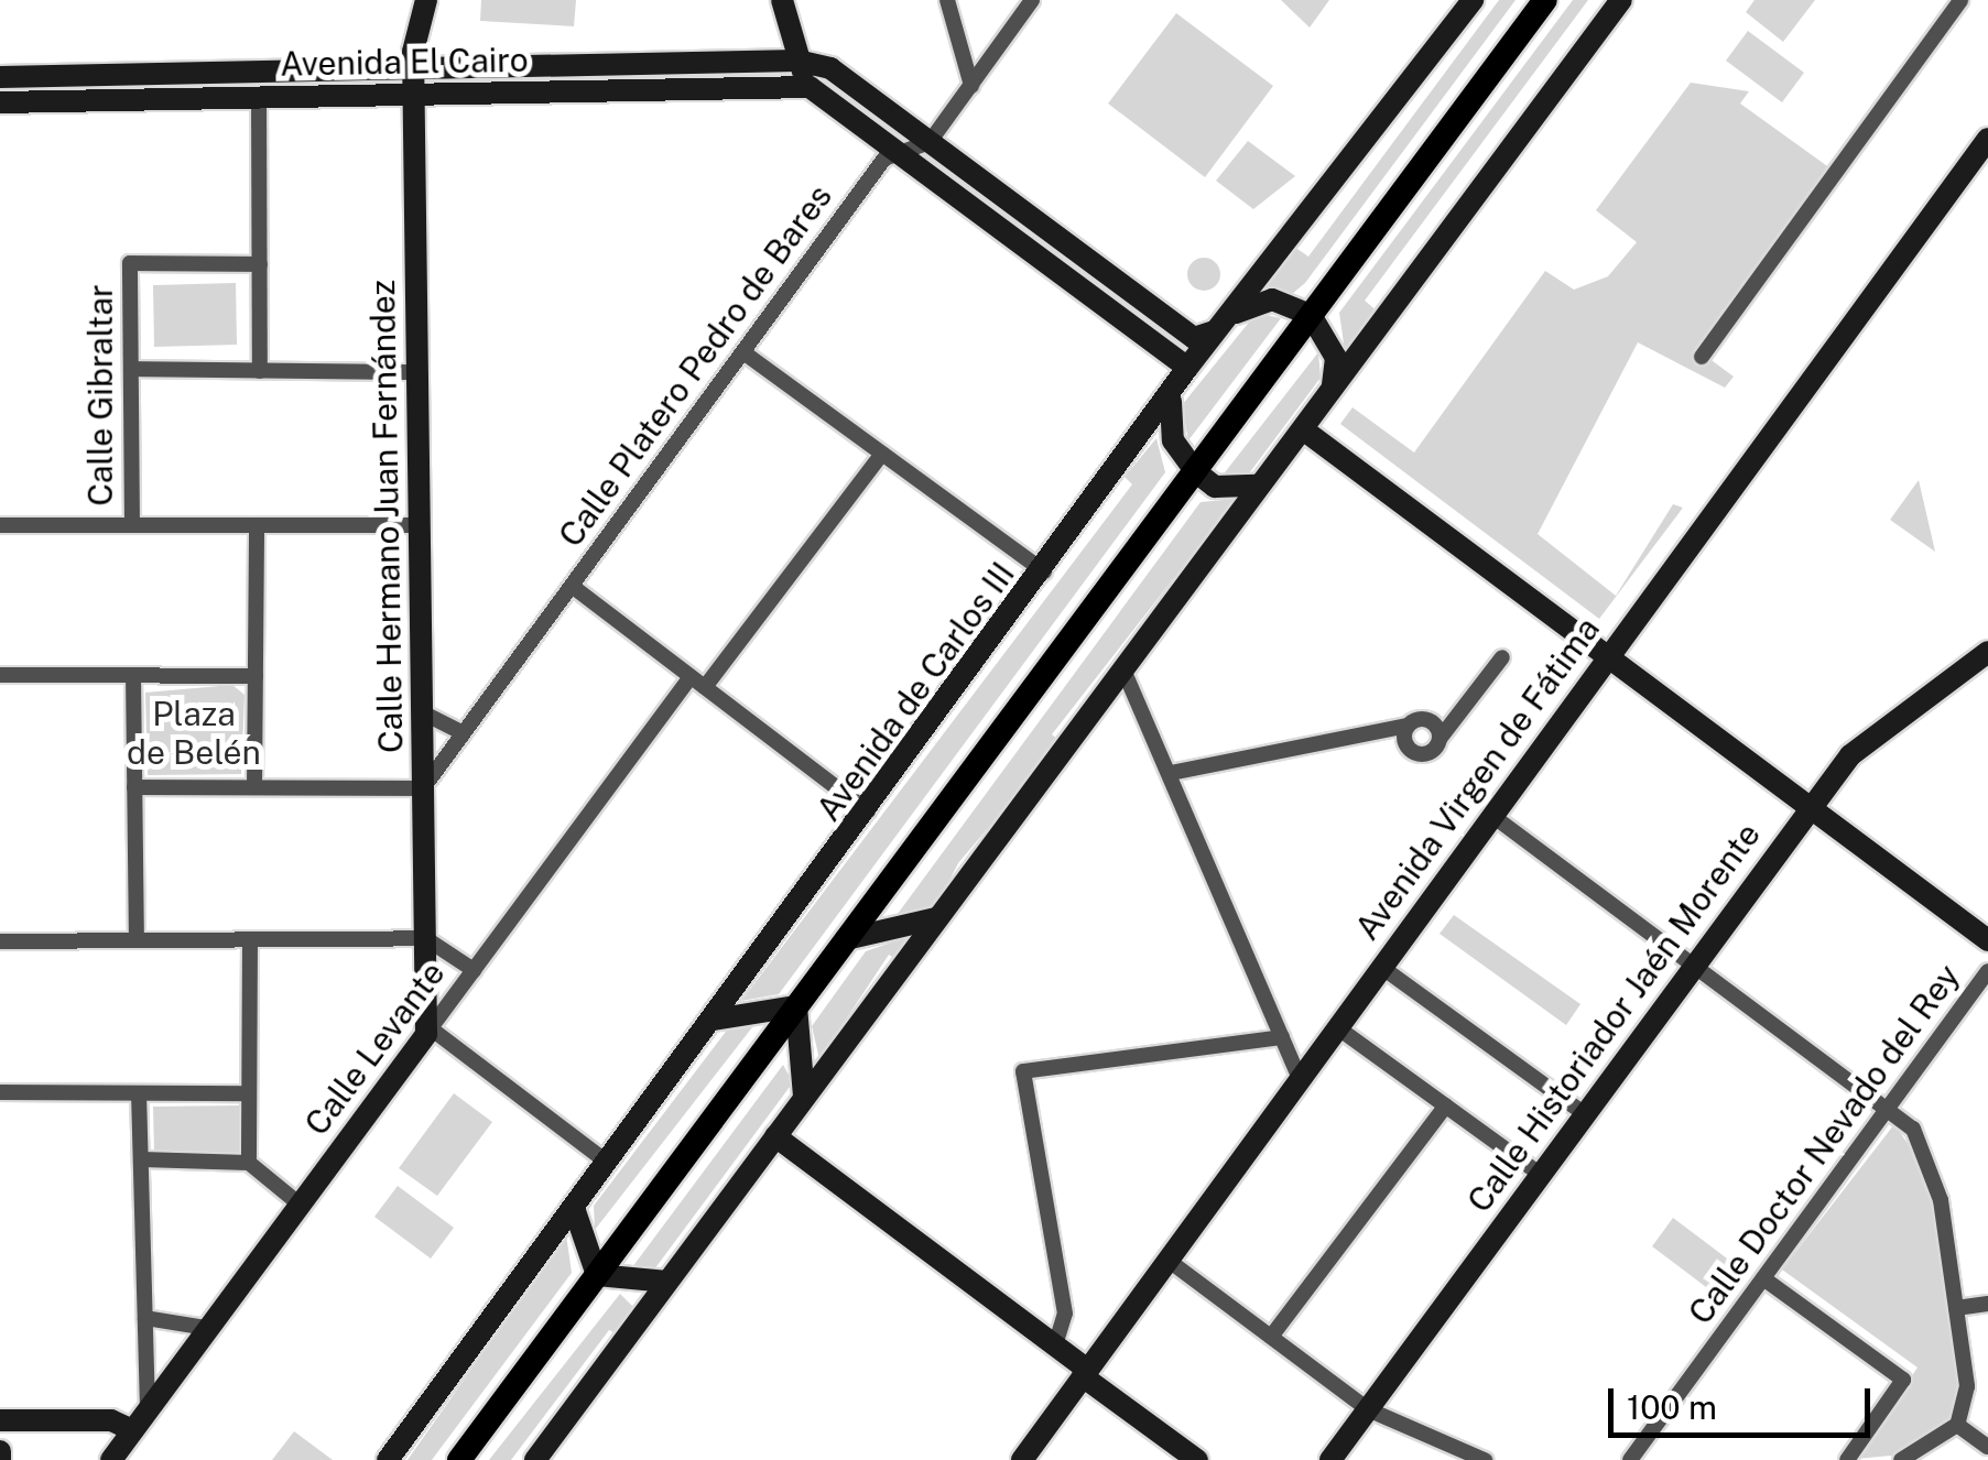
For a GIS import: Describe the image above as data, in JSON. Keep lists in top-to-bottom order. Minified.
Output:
{"streets":{"street":["Avenida El Cairo","Calle Platero Pedro de Bares","Calle Gibraltar","Calle Hermano Juan Fernández","Avenida de Carlos III","Avenida Virgen de Fátima","Calle Historiador Jaén Morente","Calle Levante","Calle Doctor Nevado del Rey"]},"crossings":[["Avenida El Cairo","Calle Hermano Juan Fernández"],["Avenida El Cairo","Avenida de Carlos III"],["Calle Platero Pedro de Bares","Calle Hermano Juan Fernández"],["Calle Hermano Juan Fernández","Calle Levante"]],"parks":["Plaza de Belén"],"scale_bar":"100 m"}
